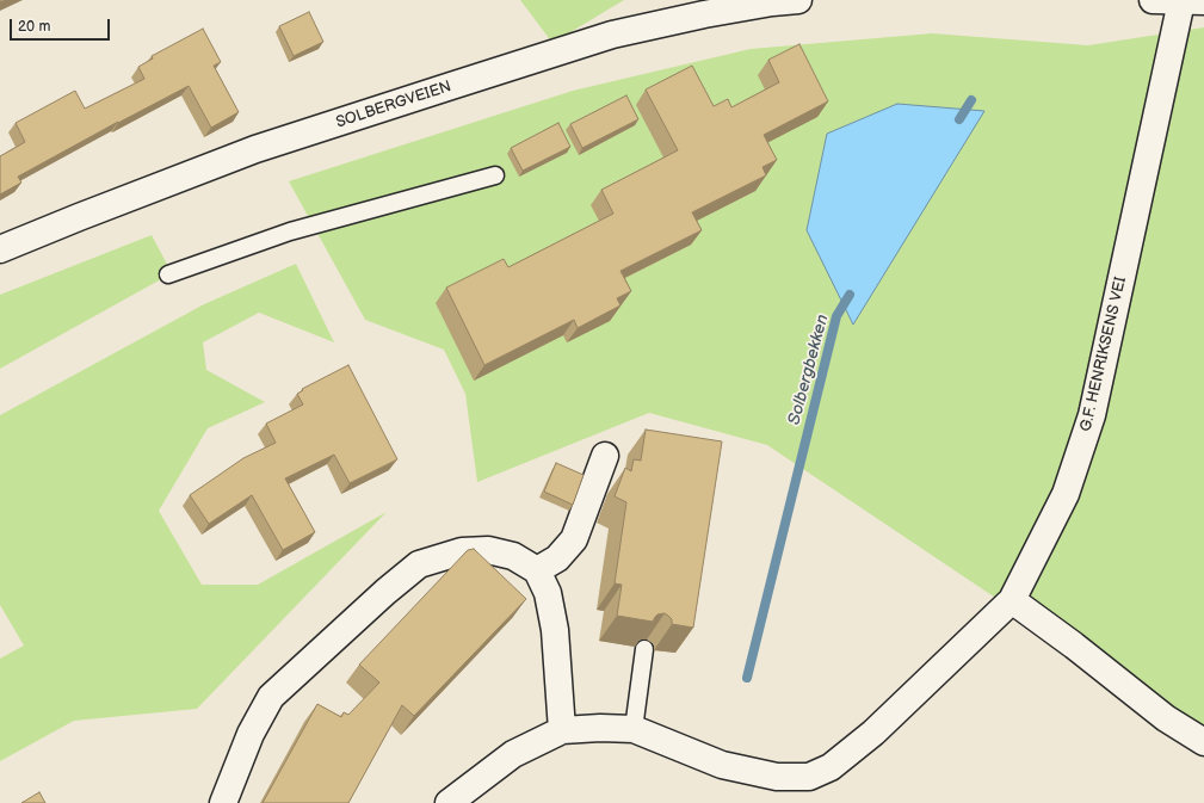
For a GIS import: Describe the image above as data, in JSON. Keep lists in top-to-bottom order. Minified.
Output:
{"streets":{"street":["SOLBERGVEIEN","G.F. HENRIKSENS VEI"]},"water":["Solbergbekken"],"scale_bar":"20 m"}
